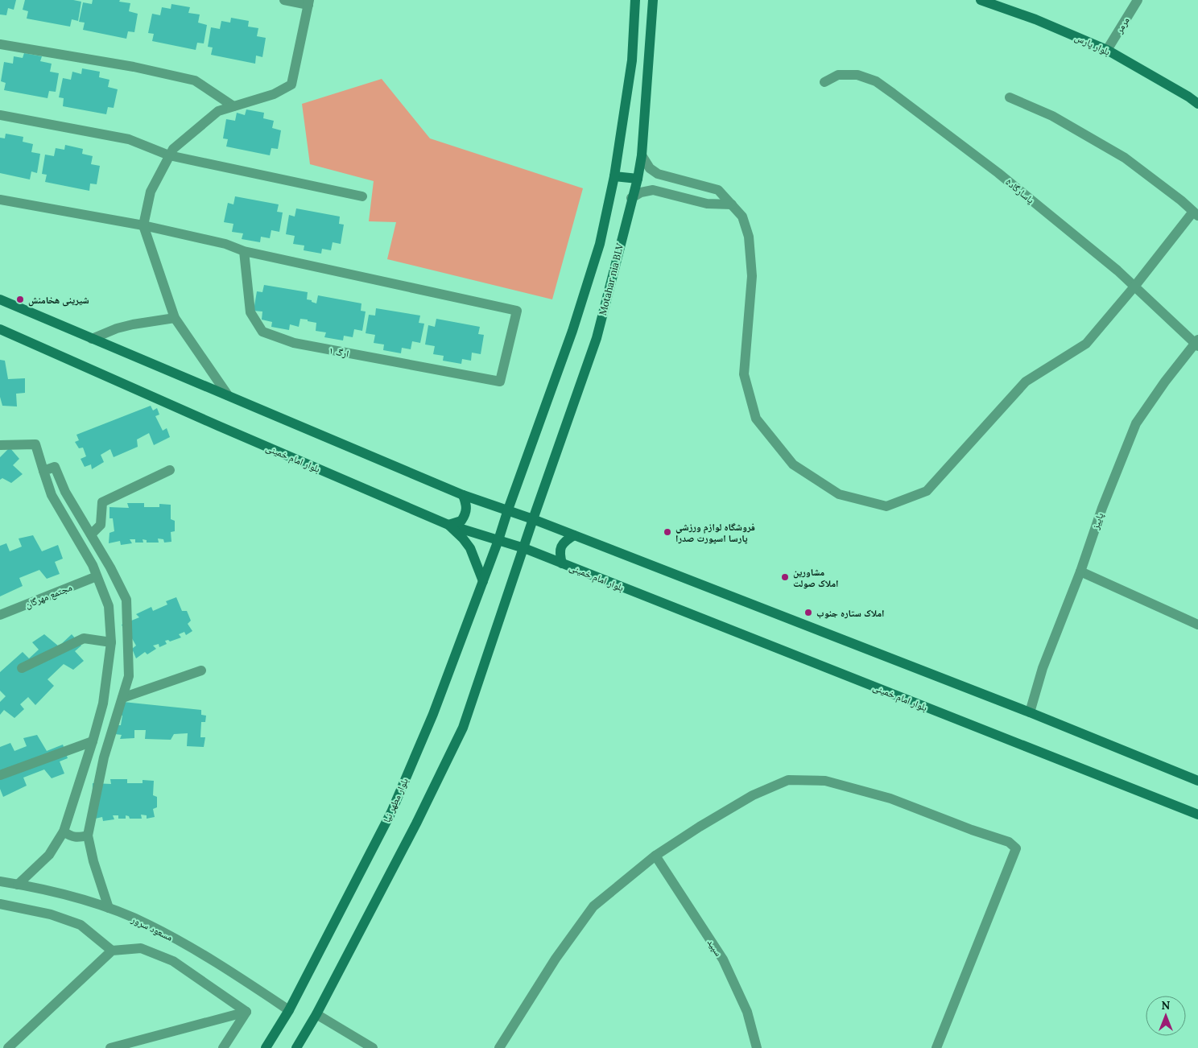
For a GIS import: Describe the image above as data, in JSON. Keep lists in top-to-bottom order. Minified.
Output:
{"streets":{"main road":["بلوار پارس","Motahar nia BLV","بلوار امام خمینی","بلوار مطهر نیا"],"street":["مرمر","پاسارگاد۵","ارگ ۱","پاییز","مجتمع مهرگان","مسعود سرور","سپید"]},"crossings":[["مرمر","بلوار پارس"],["پاسارگاد۵","پاییز"],["Motahar nia BLV","بلوار امام خمینی"],["Motahar nia BLV","بلوار مطهر نیا"],["بلوار امام خمینی","بلوار مطهر نیا"],["بلوار مطهر نیا","مسعود سرور"]],"places":["شیرینی هخامنش","فروشگاه لوازم ورزشي پارسا اسپورت صدرا","مشاورین املاک صولت","املاک ستاره جنوب"],"north":"top"}
